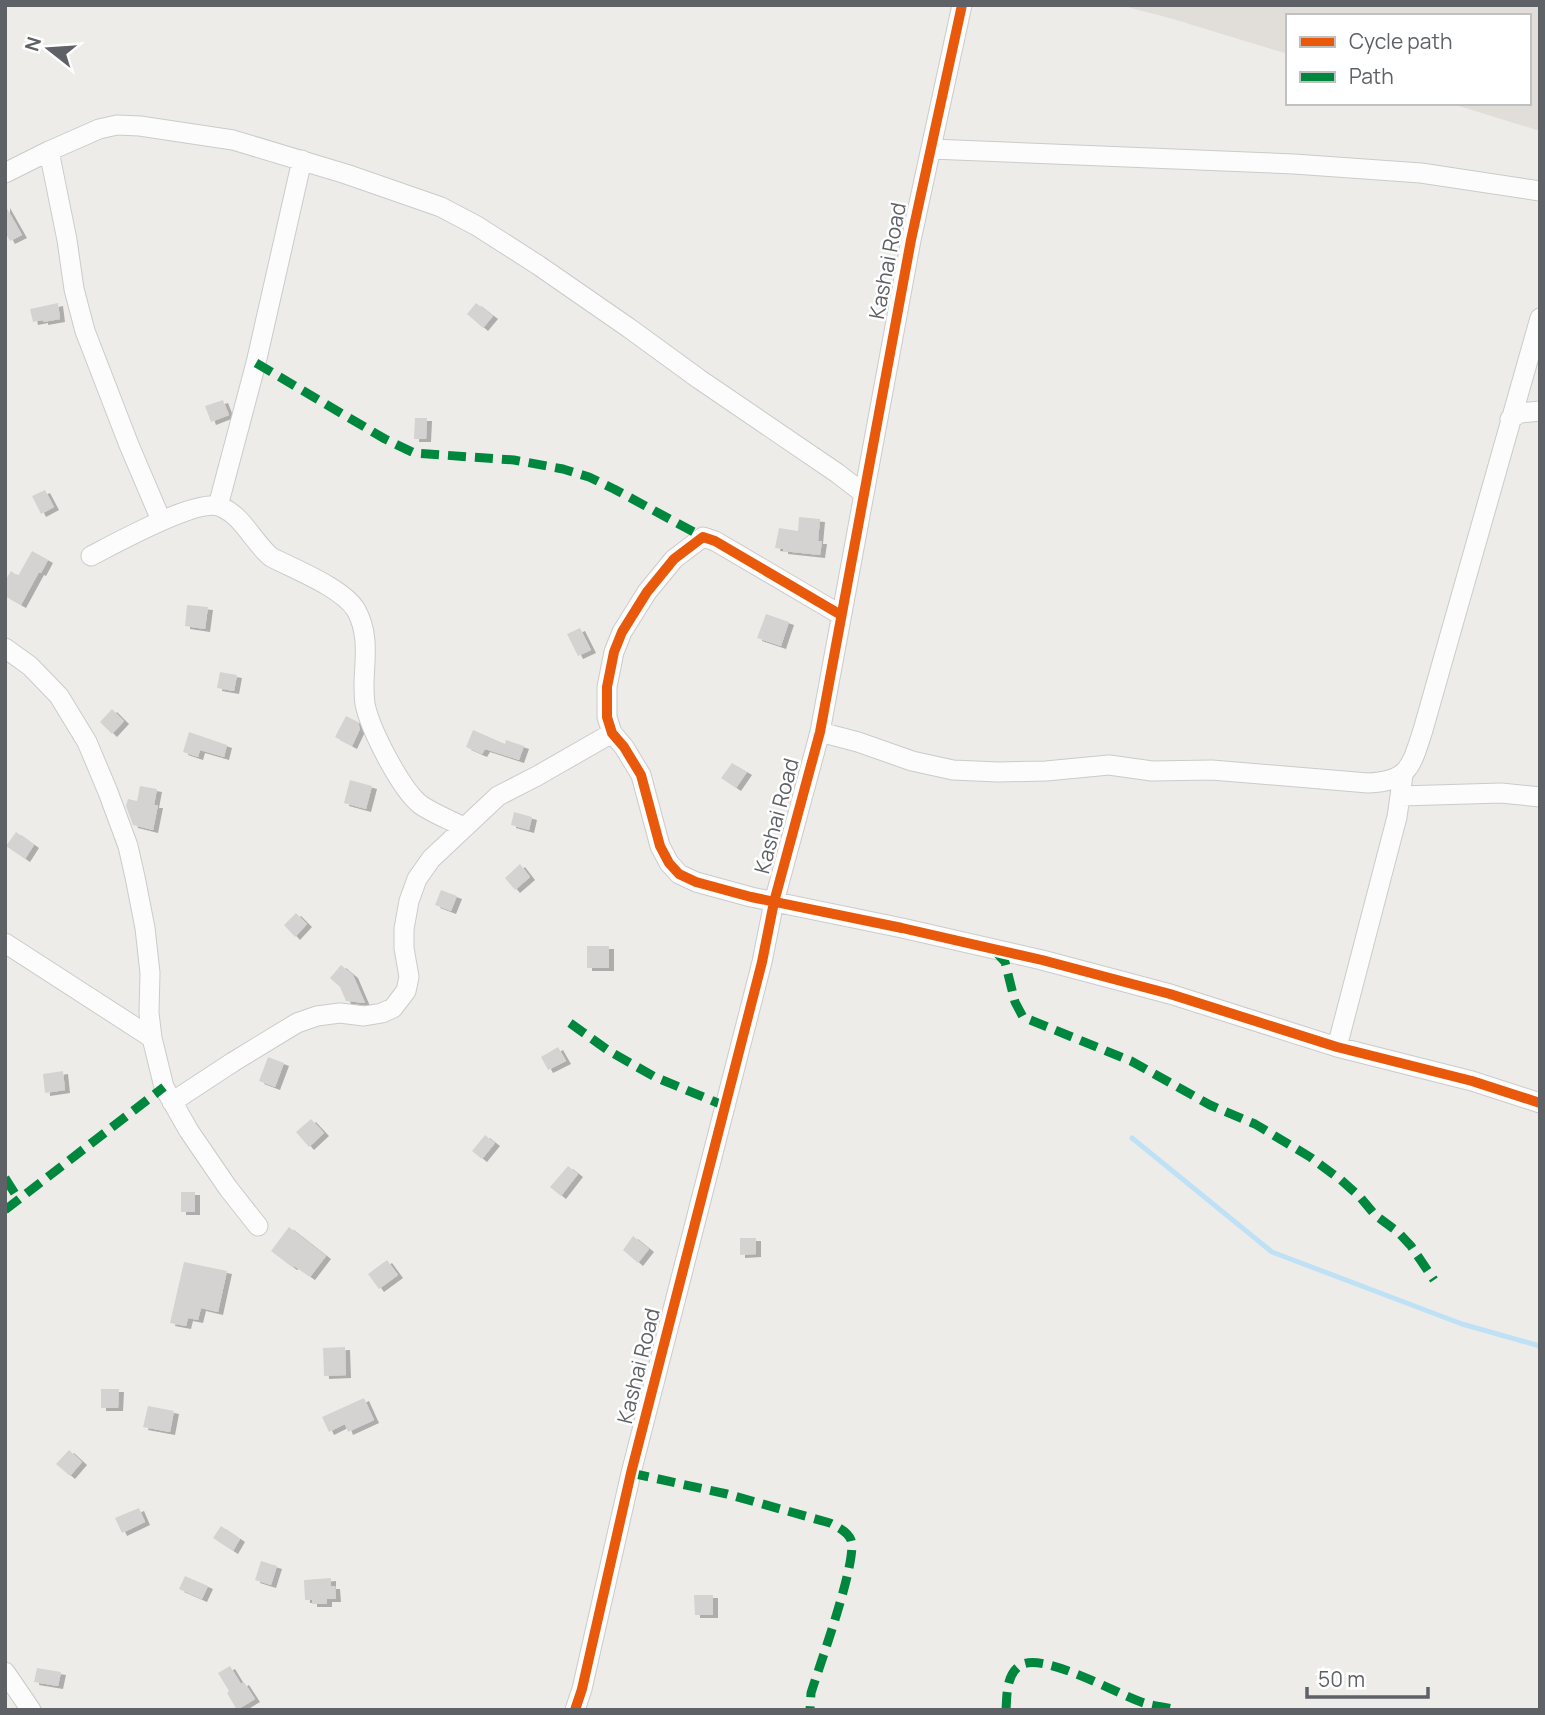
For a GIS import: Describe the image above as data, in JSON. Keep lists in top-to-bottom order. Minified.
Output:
{"streets":{"street":["Kashai Road"]},"legend":["Cycle path","Path"],"scale_bar":"50 m","north":"left"}
